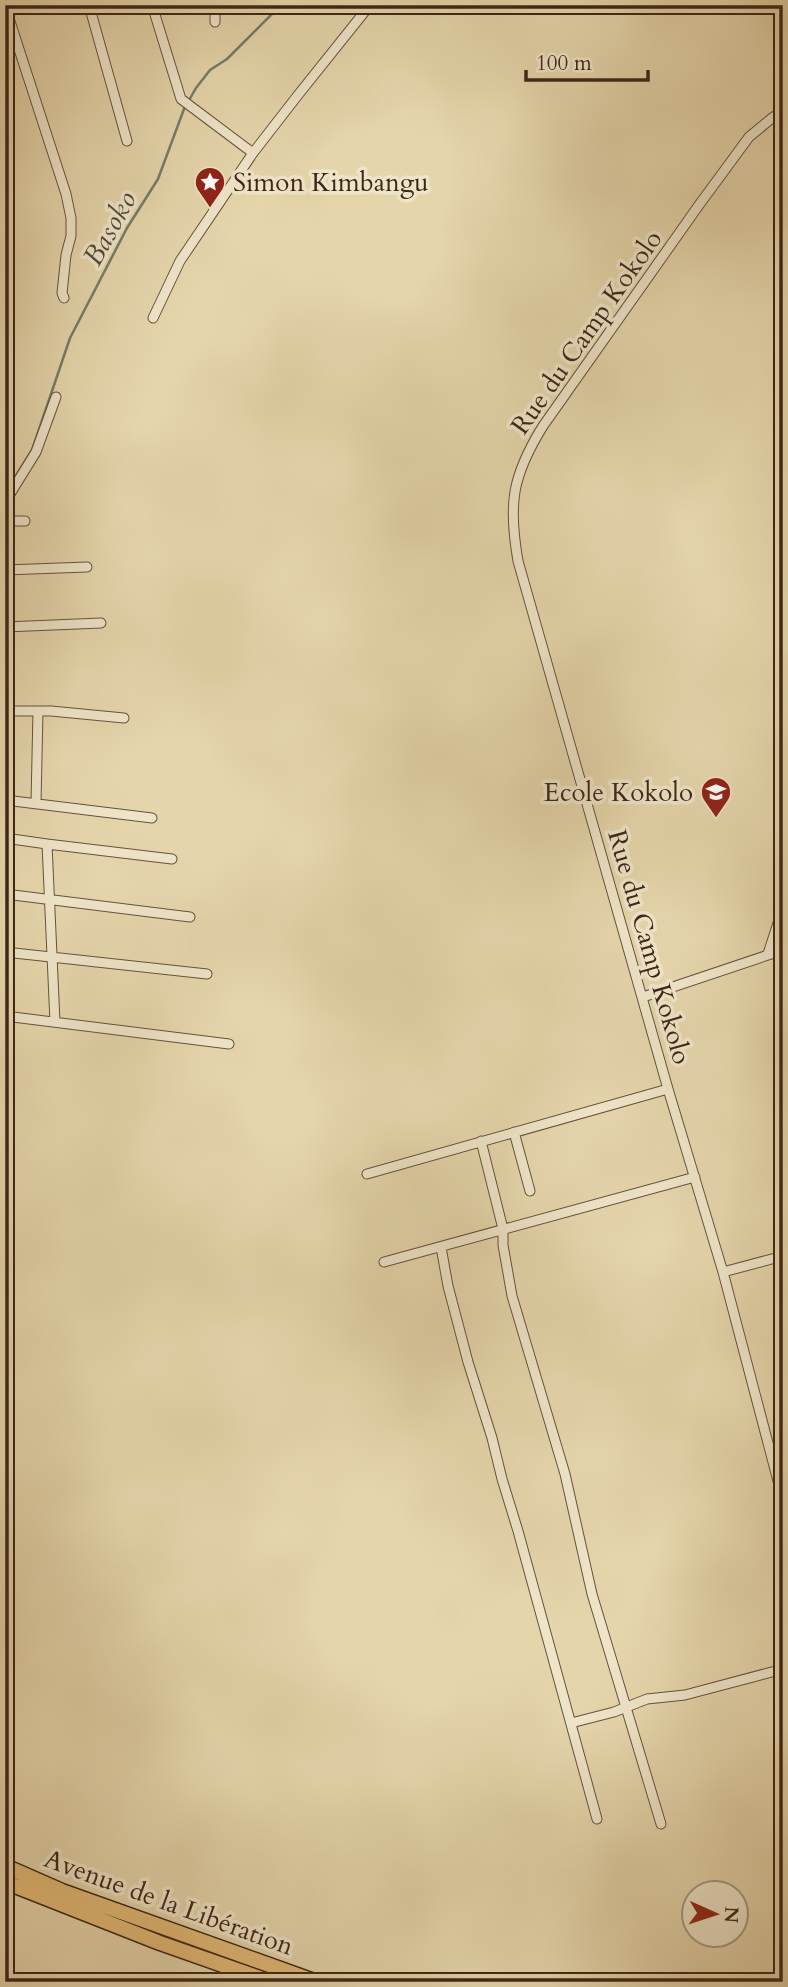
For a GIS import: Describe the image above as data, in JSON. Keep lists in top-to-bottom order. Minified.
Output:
{"streets":{"highway":["Avenue de la Libération"],"street":["Rue du Camp Kokolo"]},"water":["Basoko"],"places":{"place":["Simon Kimbangu"],"school or university":["Ecole Kokolo"]},"scale_bar":"100 m","north":"right"}
